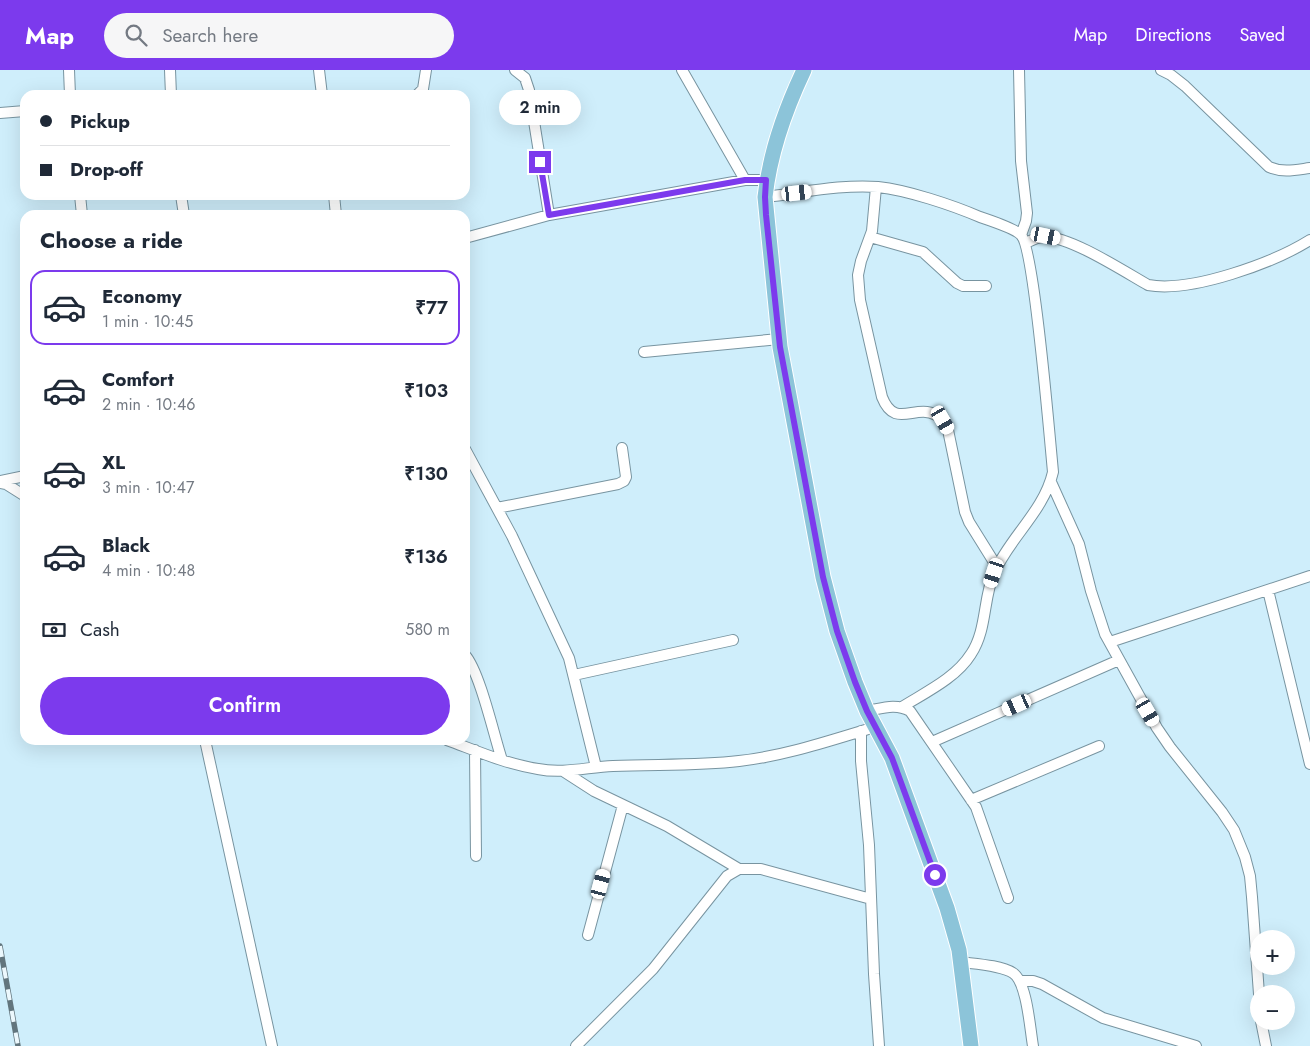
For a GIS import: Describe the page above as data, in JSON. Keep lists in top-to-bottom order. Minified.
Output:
{"page":{"header":"Map","search":"Search here","nav":["Map","Directions","Saved"],"bubble":"2 min","banner":["Pickup","Drop-off"],"heading":"Choose a ride","list":[{"name":"Economy","note":"1 min · 10:45","value":"₹77"},{"name":"Comfort","note":"2 min · 10:46","value":"₹103"},{"name":"XL","note":"3 min · 10:47","value":"₹130"},{"name":"Black","note":"4 min · 10:48","value":"₹136"}],"pay":["Cash","580 m"],"buttons":"Confirm","map_buttons":["+","−"]}}
